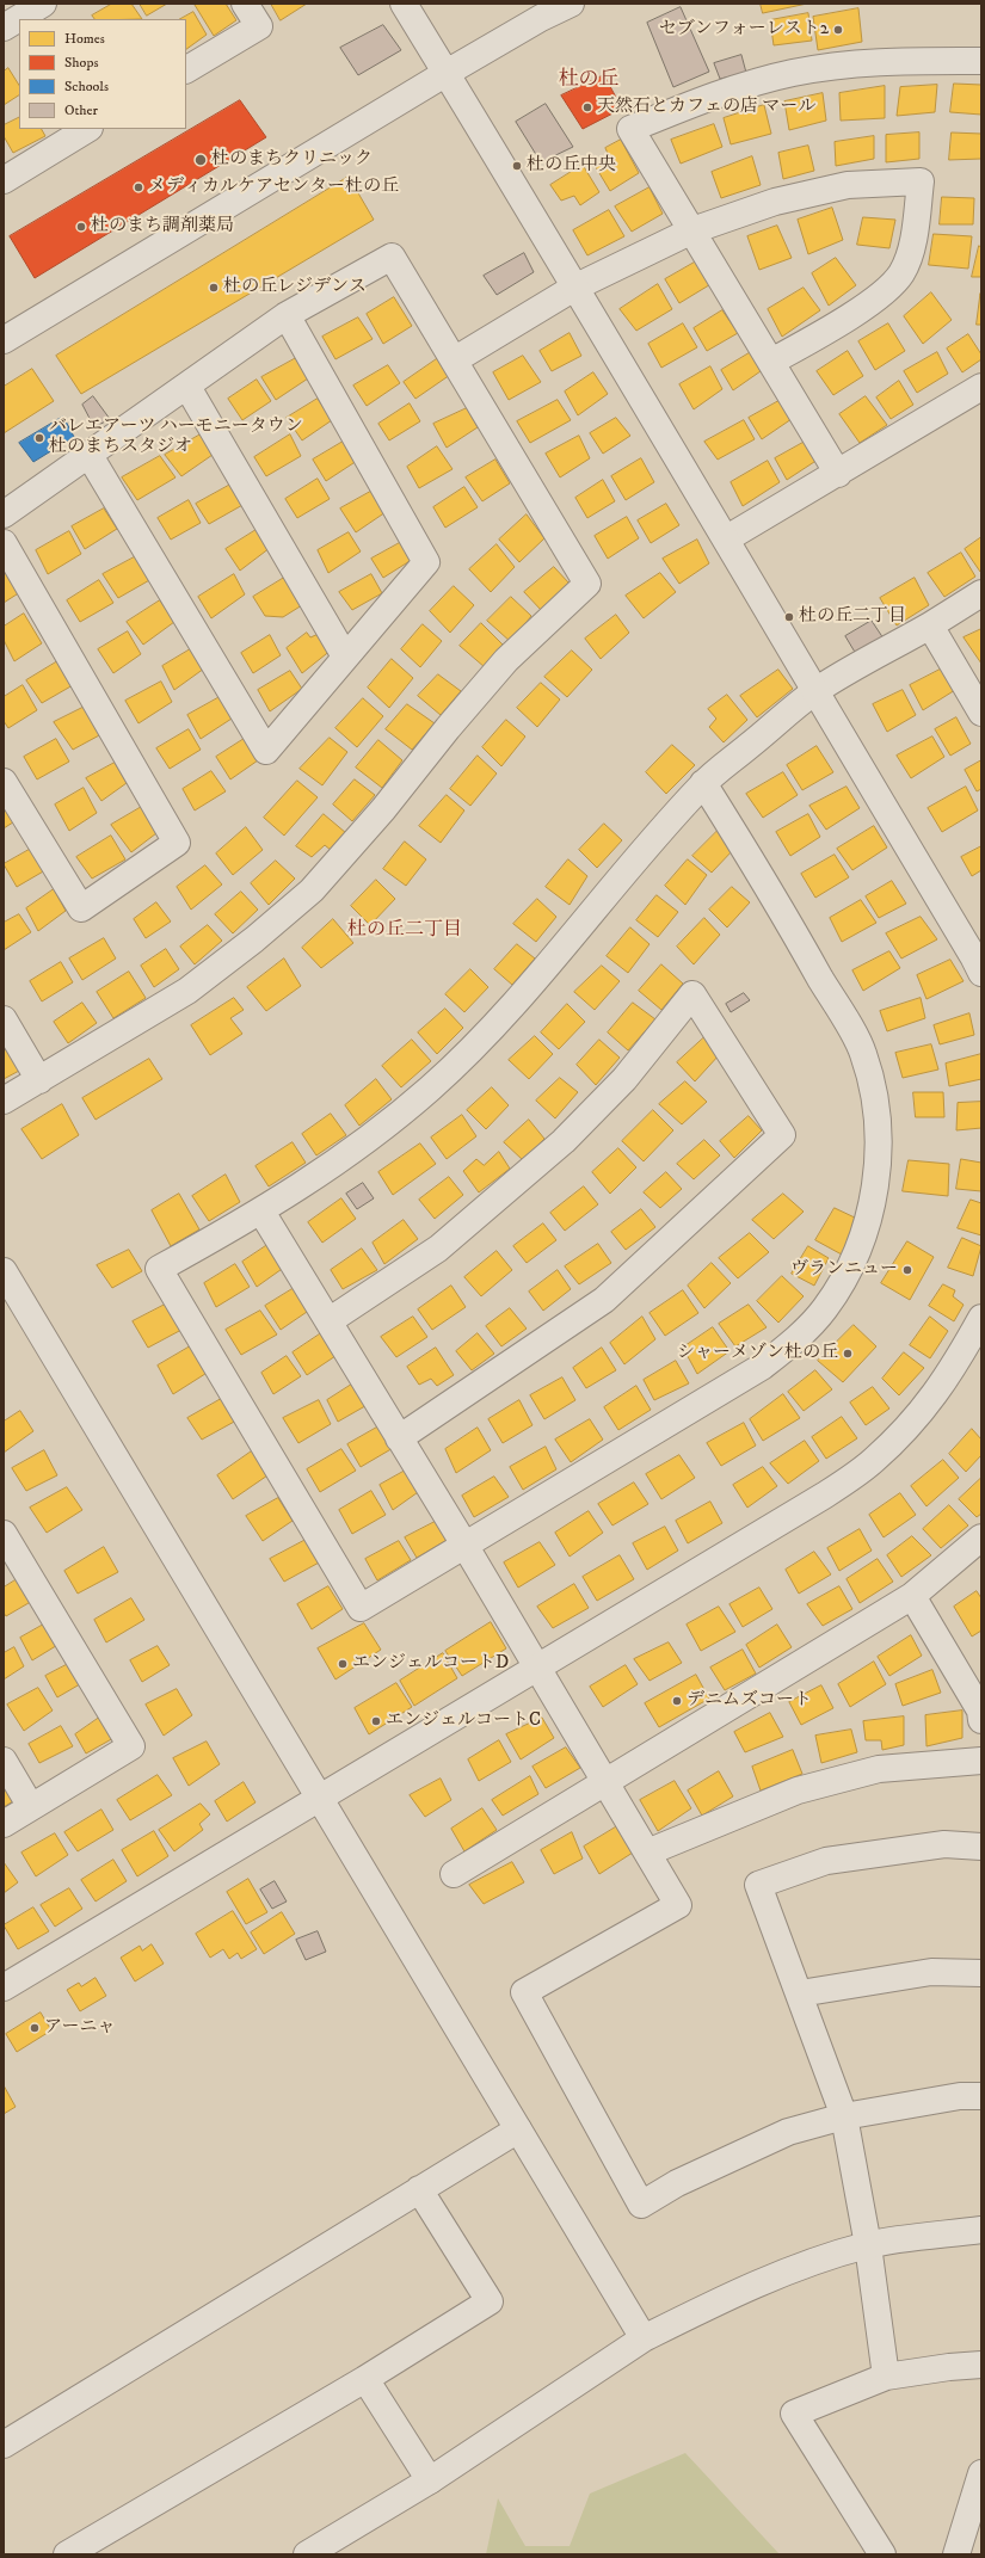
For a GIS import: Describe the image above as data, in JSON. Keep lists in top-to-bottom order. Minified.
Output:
{"districts":["杜の丘","杜の丘二丁目"],"places":["セブンフォーレスト2","天然石とカフェの店 マール","杜のまちクリニック","杜の丘中央","メディカルケアセンター杜の丘","杜のまち調剤薬局","杜の丘レジデンス","バレエアーツ ハーモニータウン 杜のまちスタジオ","杜の丘二丁目","ヴランニュー","シャーメゾン杜の丘","エンジェルコートD","デニムズコート","エンジェルコートC","アーニャ"],"legend":["Homes","Shops","Schools","Other"]}
